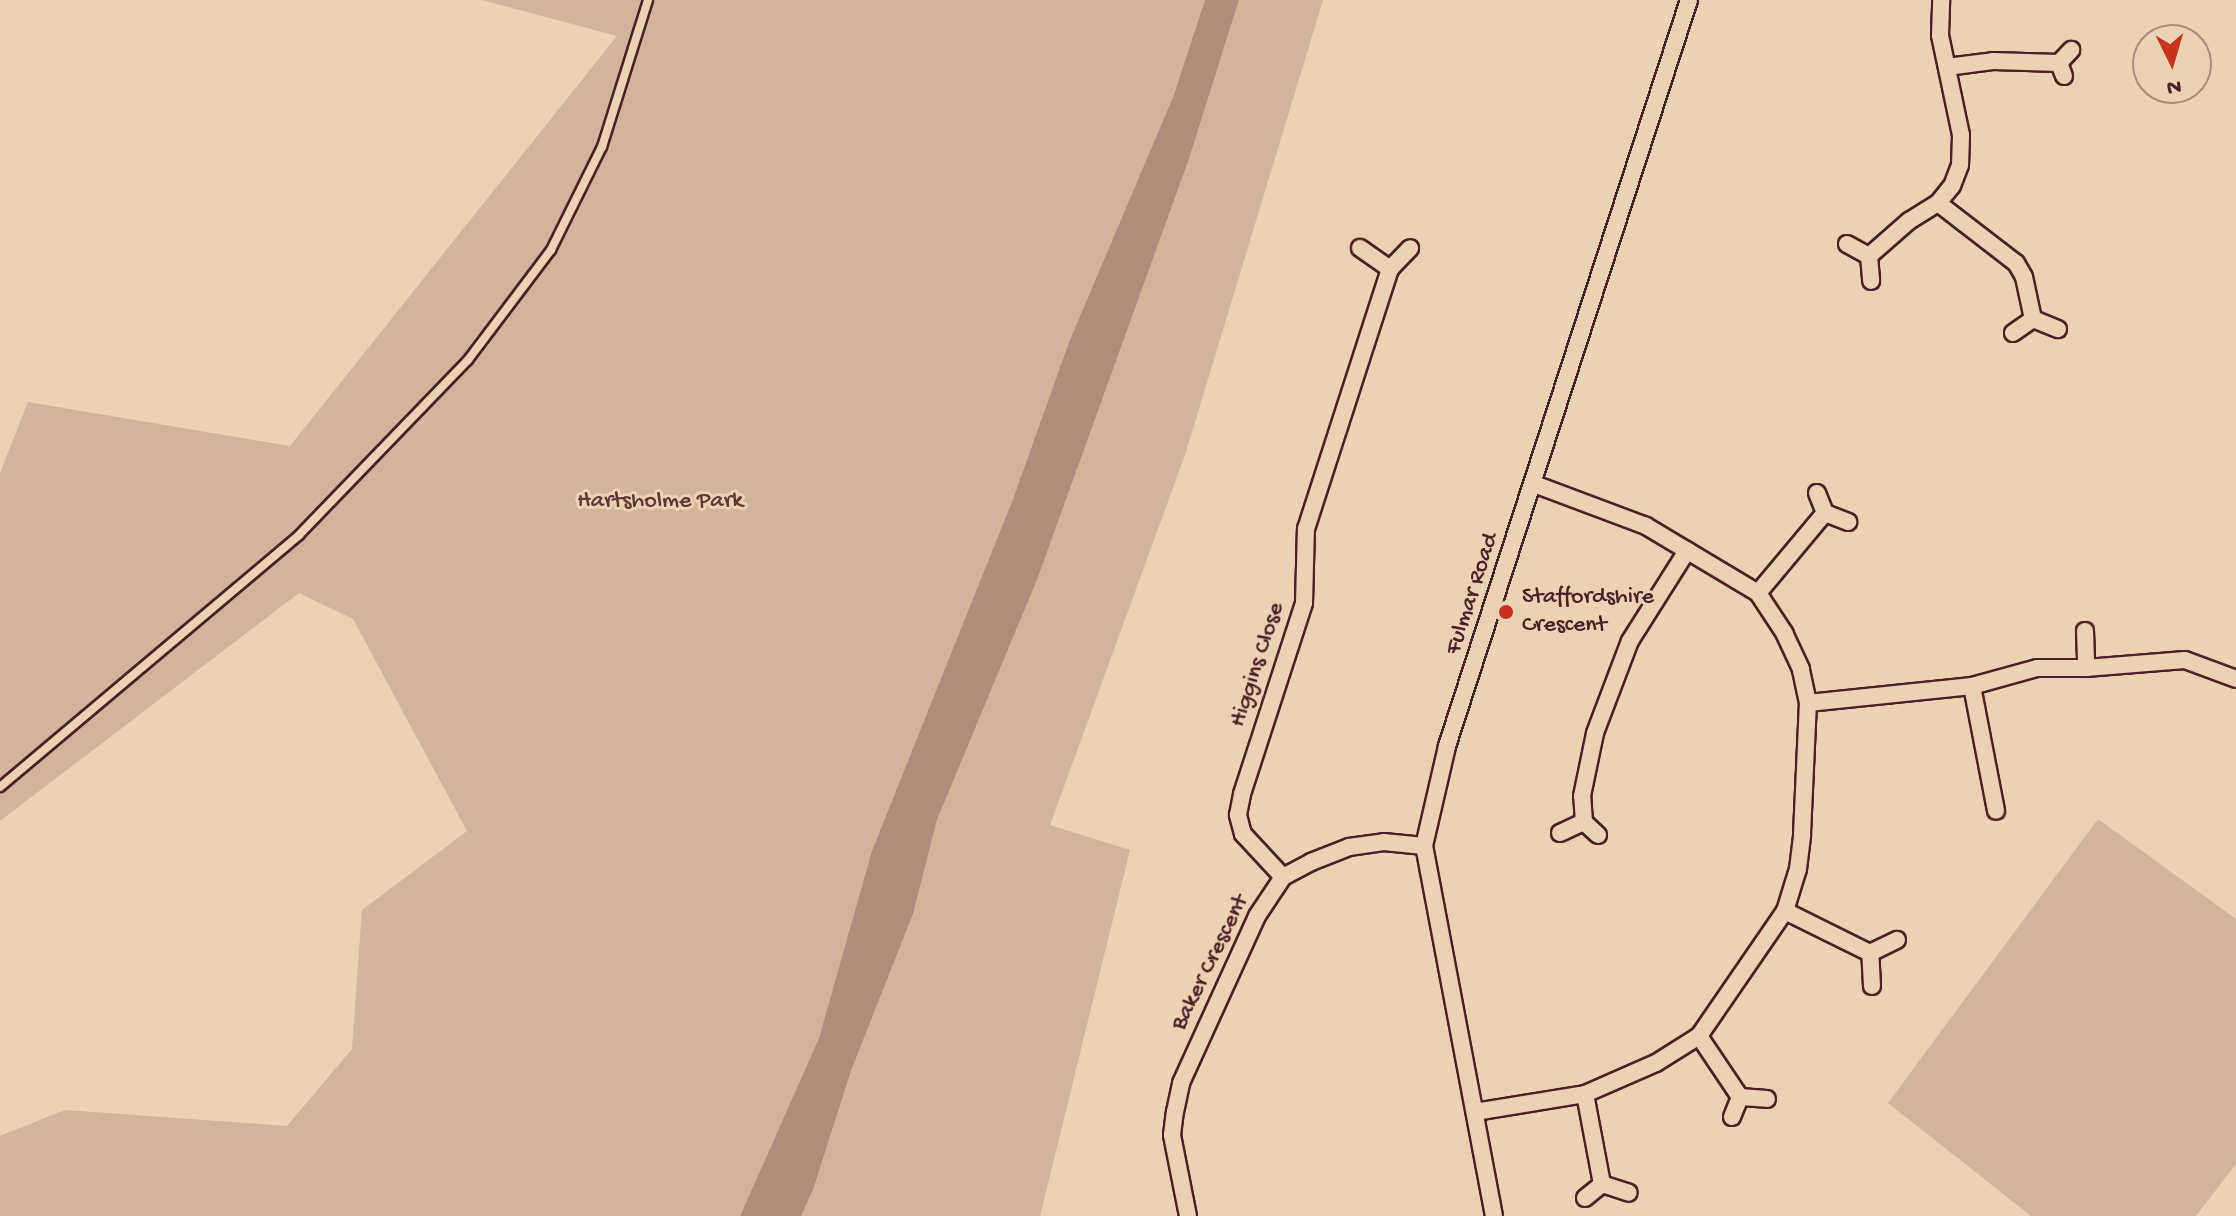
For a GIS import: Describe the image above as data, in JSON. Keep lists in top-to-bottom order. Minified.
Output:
{"streets":{"street":["Fulmar Road","Higgins Close","Baker Crescent"]},"crossings":[["Higgins Close","Baker Crescent"]],"parks":["Hartsholme Park"],"places":["Staffordshire Crescent"],"north":"bottom"}
